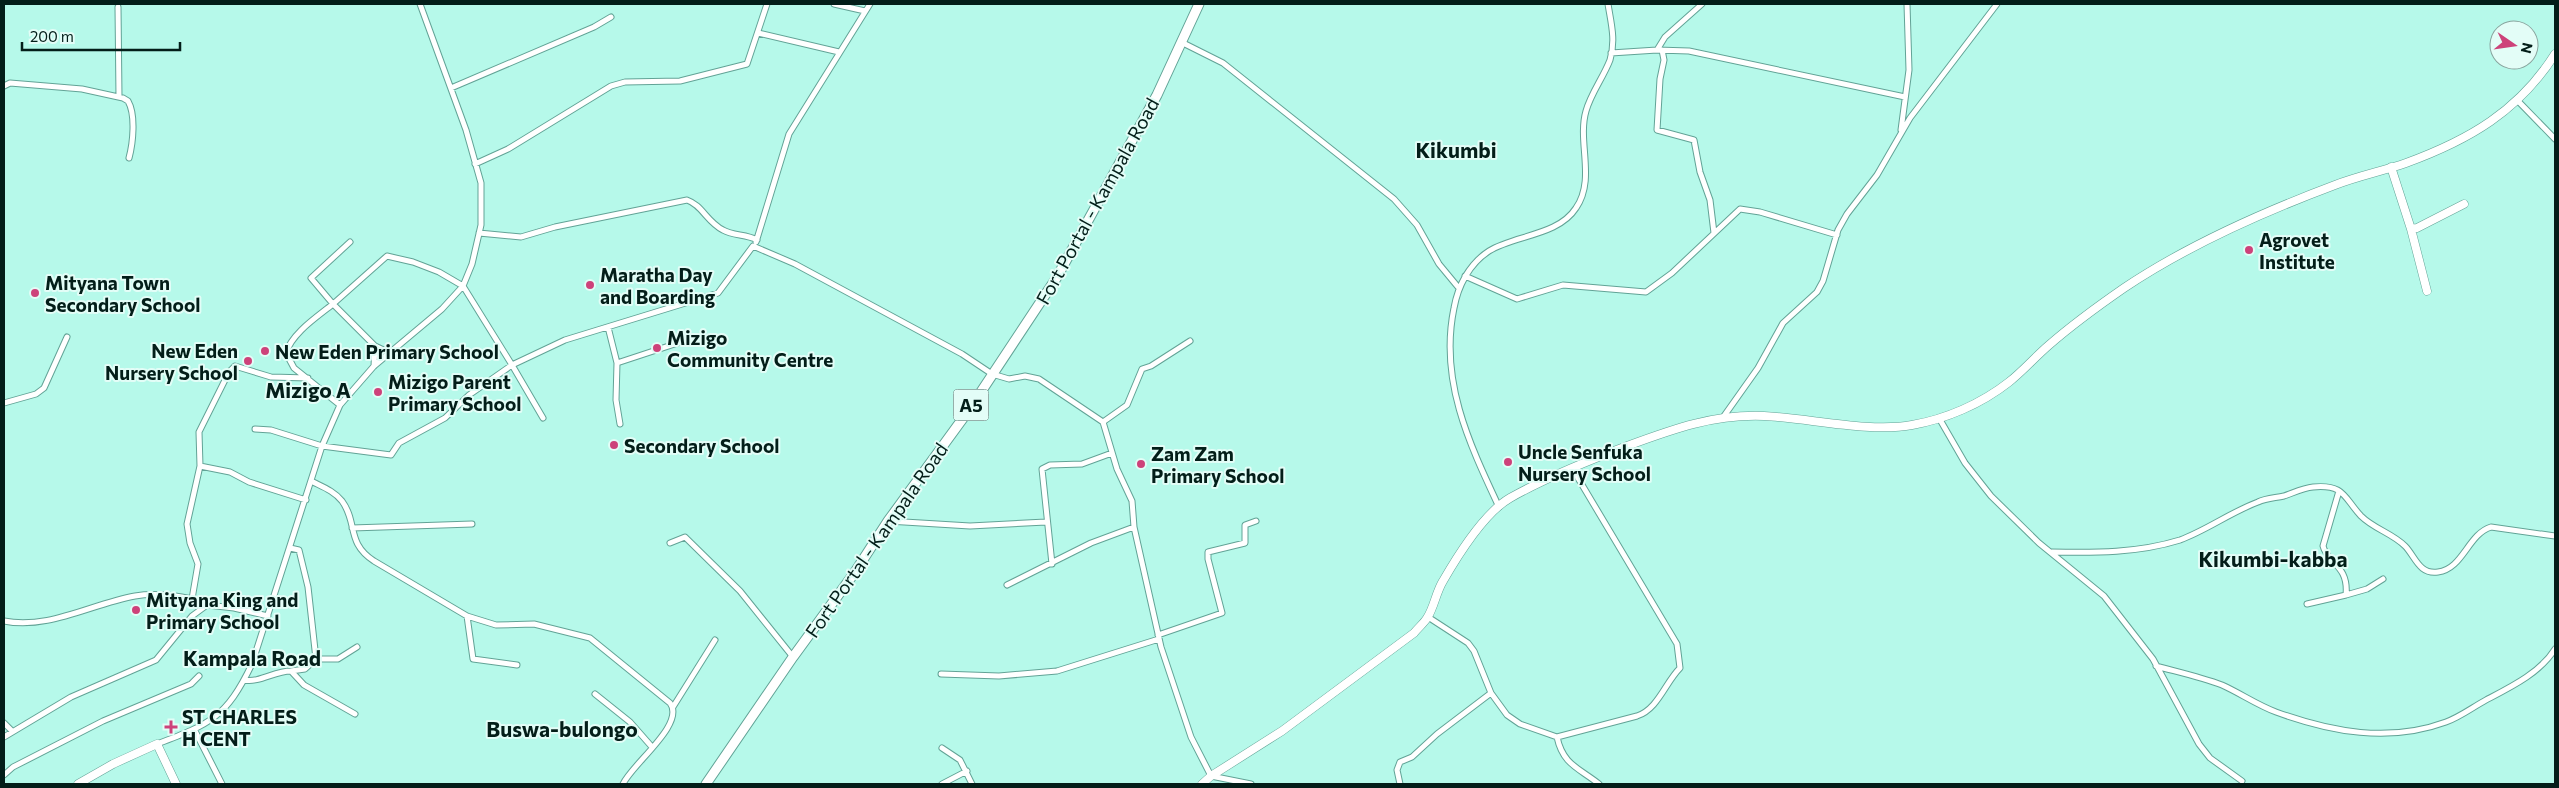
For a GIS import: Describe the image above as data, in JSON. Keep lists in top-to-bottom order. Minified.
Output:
{"streets":{"main road":["Fort Portal - Kampala Road","A5"]},"districts":["Kikumbi","Mizigo A","Kikumbi-kabba","Kampala Road","Buswa-bulongo"],"places":{"other":["Agrovet Institute","Maratha Day and Boarding","Mityana Town Secondary School","Mizigo Community Centre","New Eden Primary School","New Eden Nursery School","Mizigo Parent Primary School","Secondary School","Uncle Senfuka Nursery School","Zam Zam Primary School","Mityana King and Primary School"],"health":["ST CHARLES H CENT"]},"scale_bar":"200 m","north":"right"}
